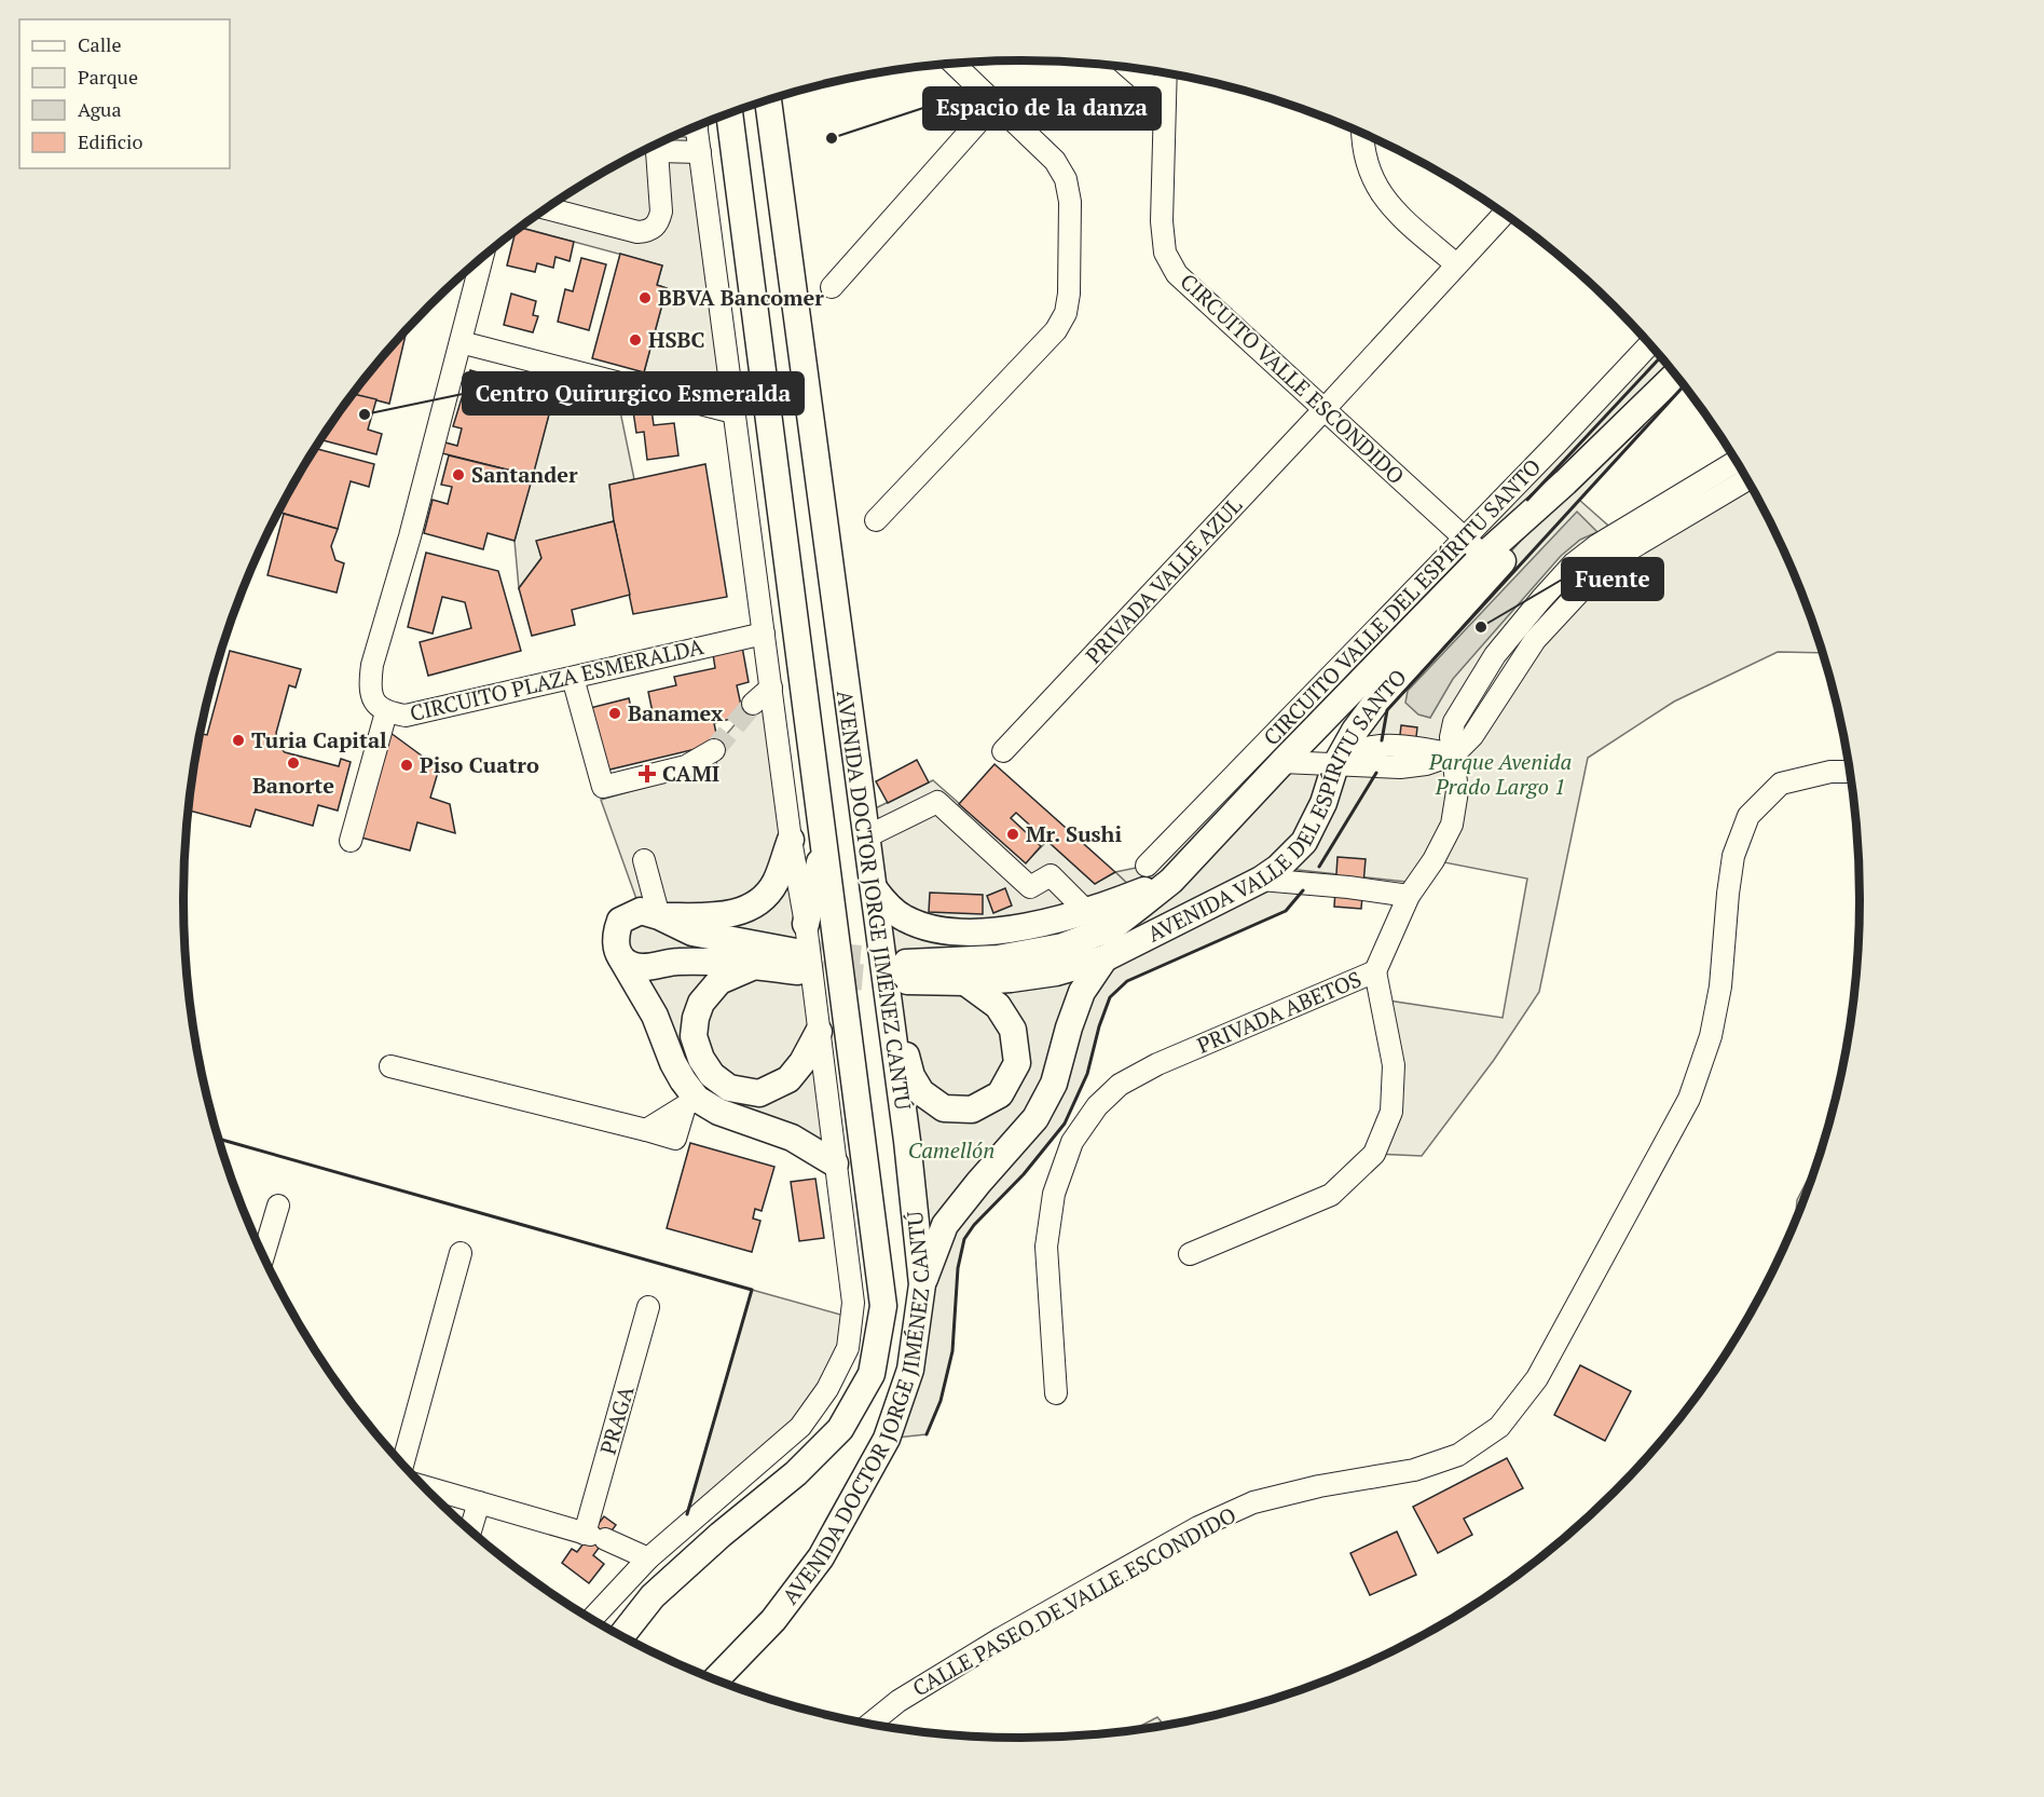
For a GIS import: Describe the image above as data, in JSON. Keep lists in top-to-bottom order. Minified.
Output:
{"streets":{"main road":["AVENIDA VALLE DEL ESPÍRITU SANTO","AVENIDA DOCTOR JORGE JIMÉNEZ CANTÚ"],"street":["CIRCUITO VALLE ESCONDIDO","PRIVADA VALLE AZUL","CIRCUITO VALLE DEL ESPÍRITU SANTO","CIRCUITO PLAZA ESMERALDA","PRIVADA ABETOS","PRAGA","CALLE PASEO DE VALLE ESCONDIDO"]},"crossings":[["CIRCUITO VALLE ESCONDIDO","PRIVADA VALLE AZUL"],["CIRCUITO VALLE ESCONDIDO","CIRCUITO VALLE DEL ESPÍRITU SANTO"],["CIRCUITO VALLE ESCONDIDO","AVENIDA VALLE DEL ESPÍRITU SANTO"],["CIRCUITO VALLE DEL ESPÍRITU SANTO","AVENIDA VALLE DEL ESPÍRITU SANTO"],["CIRCUITO PLAZA ESMERALDA","AVENIDA DOCTOR JORGE JIMÉNEZ CANTÚ"]],"parks":["Parque Avenida Prado Largo 1","Camellón"],"places":{"other":["Espacio de la danza","BBVA Bancomer","HSBC","Centro Quirurgico Esmeralda","Santander","Fuente","Banamex","Turia Capital","Banorte","Piso Cuatro","Mr. Sushi"],"health":["CAMI"]},"legend":["Calle","Parque","Agua","Edificio"]}
